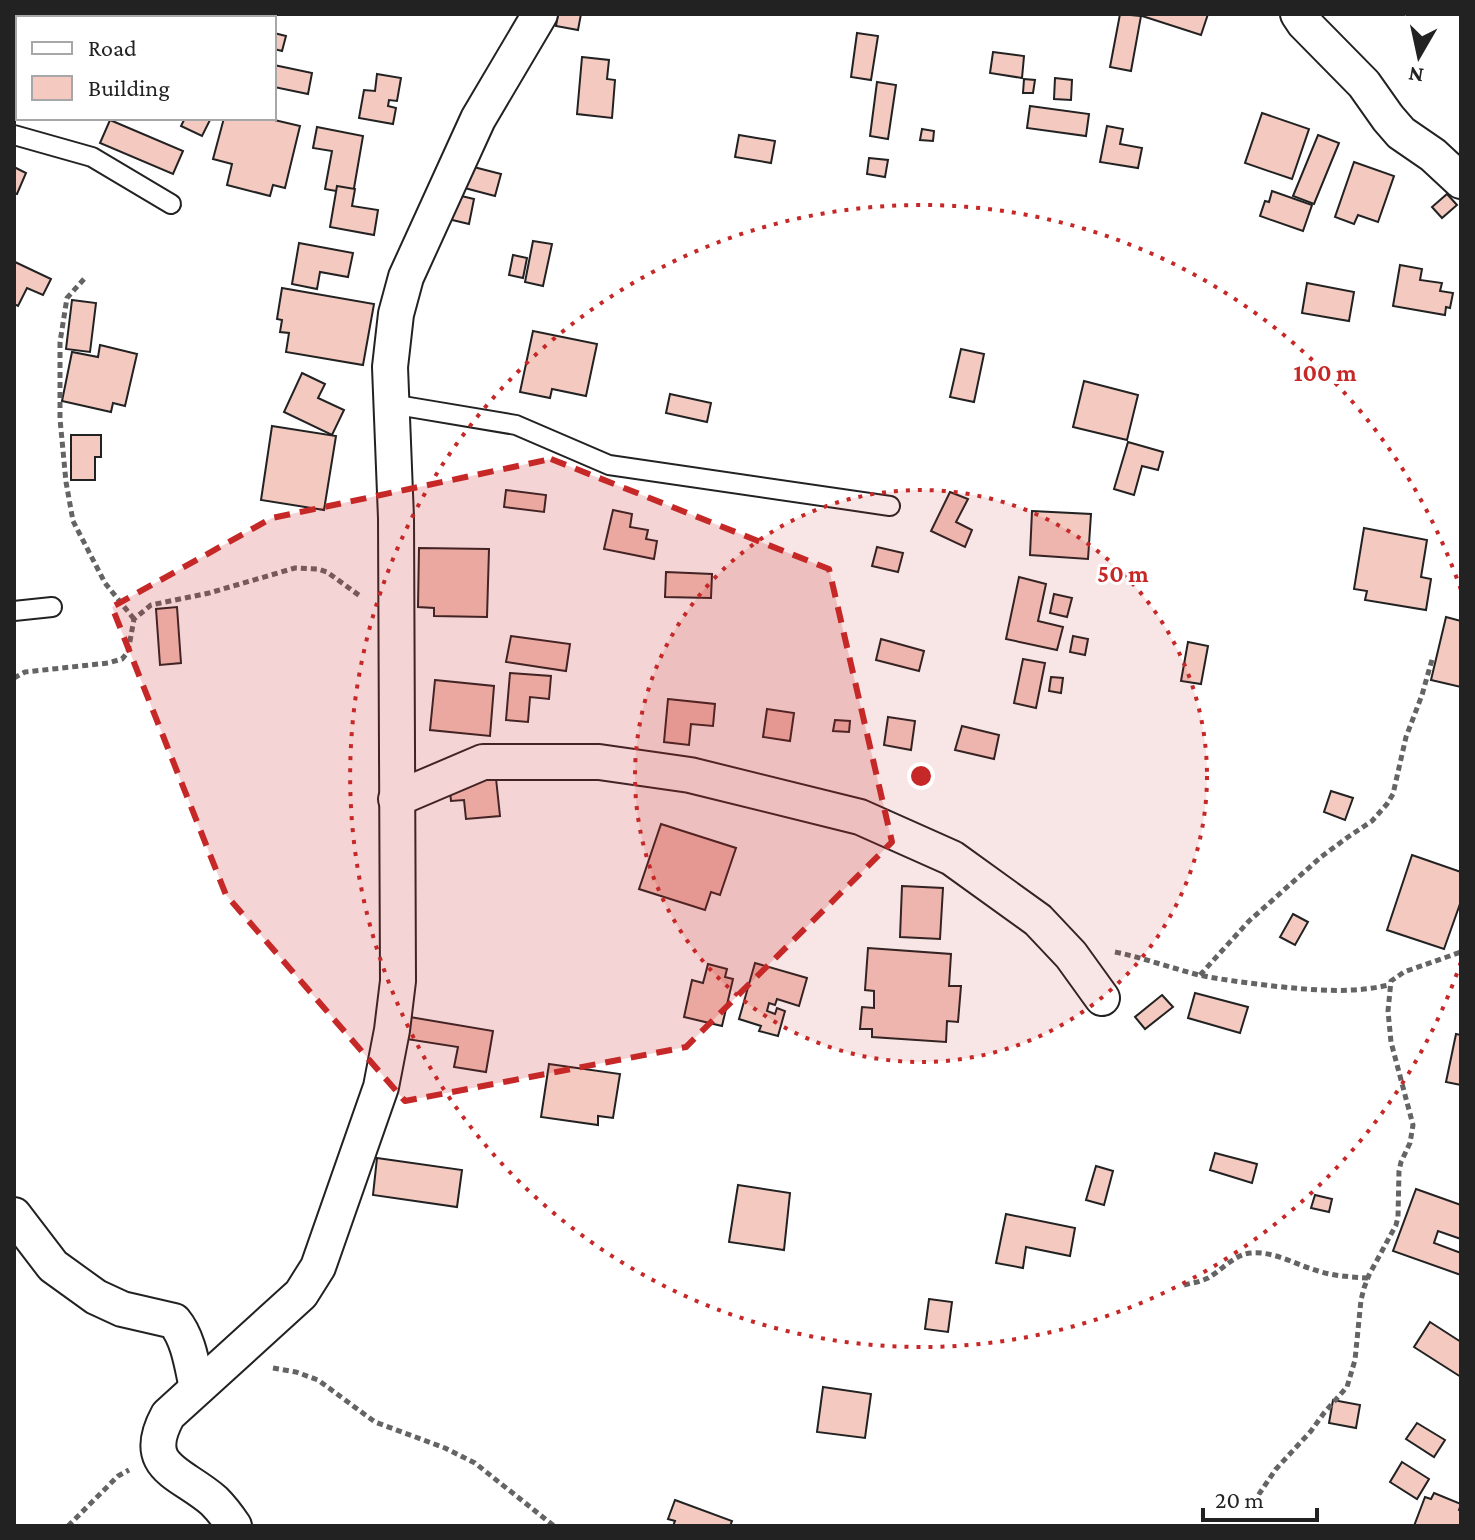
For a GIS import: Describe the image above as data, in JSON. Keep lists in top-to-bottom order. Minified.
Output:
{"legend":["Road","Building"],"scale_bar":"20 m","north":"bottom","rings":["100 m","50 m"]}
